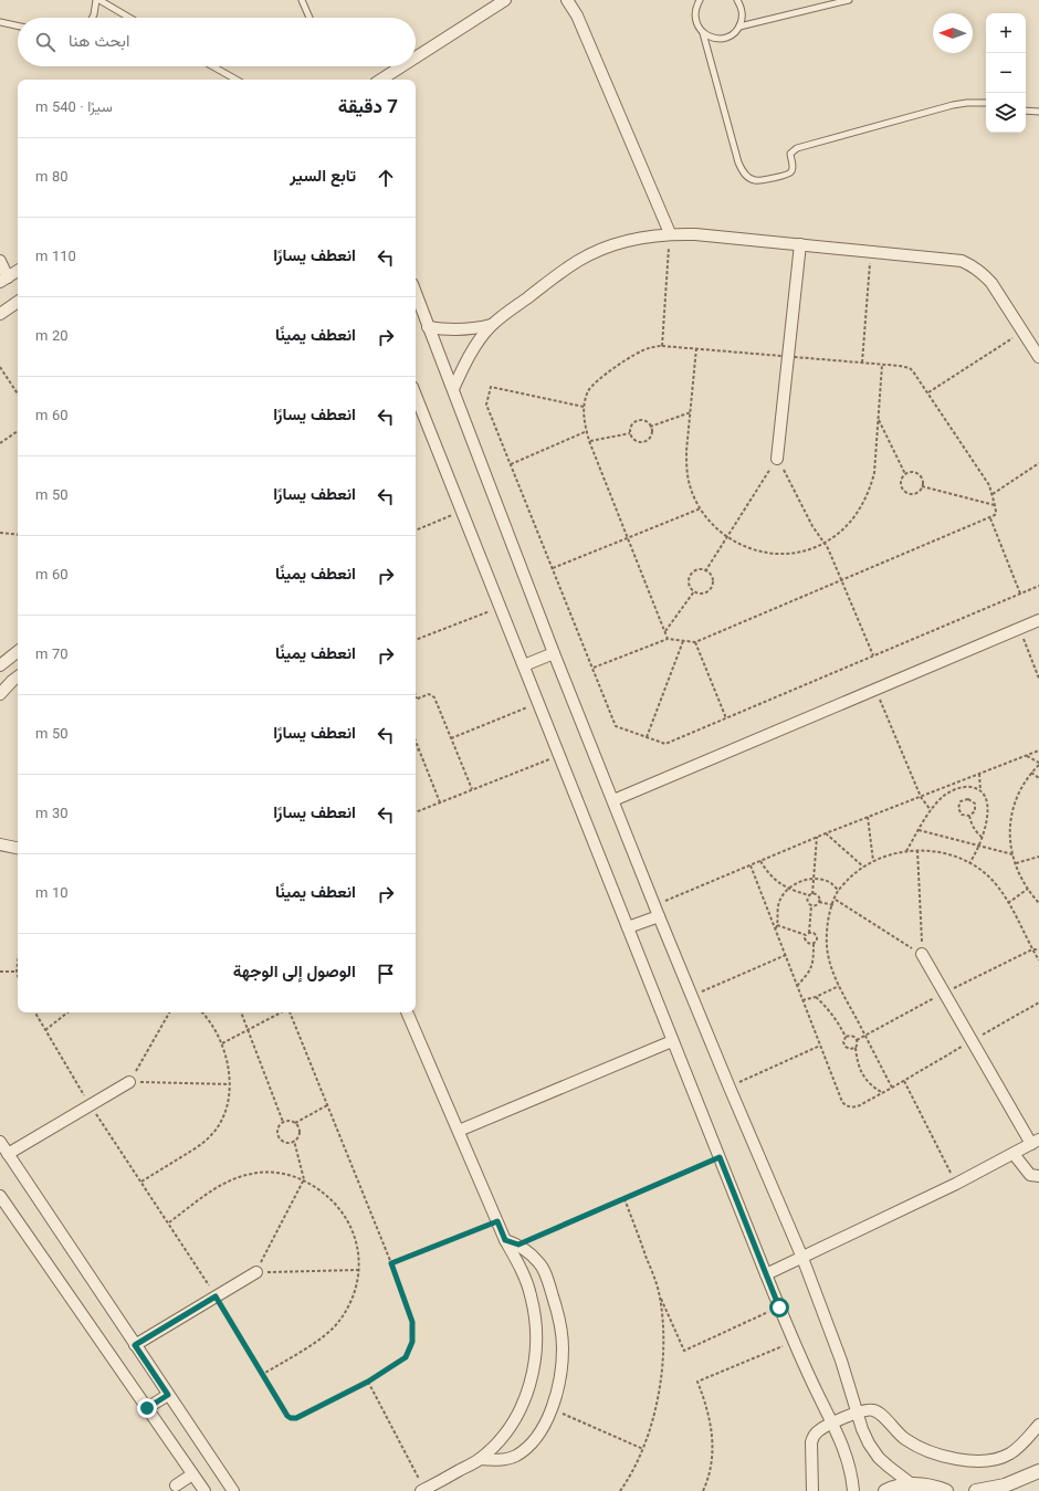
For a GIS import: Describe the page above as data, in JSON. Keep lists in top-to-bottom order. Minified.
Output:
{"north":"left","page":{"map_buttons":["+","−"],"search":"ابحث هنا","heading":["7 دقيقة","سيرًا · 540 m"],"list":[["تابع السير","80 m"],["انعطف يسارًا","110 m"],["انعطف يمينًا","20 m"],["انعطف يسارًا","60 m"],["انعطف يسارًا","50 m"],["انعطف يمينًا","60 m"],["انعطف يمينًا","70 m"],["انعطف يسارًا","50 m"],["انعطف يسارًا","30 m"],["انعطف يمينًا","10 m"],"الوصول إلى الوجهة"]}}
